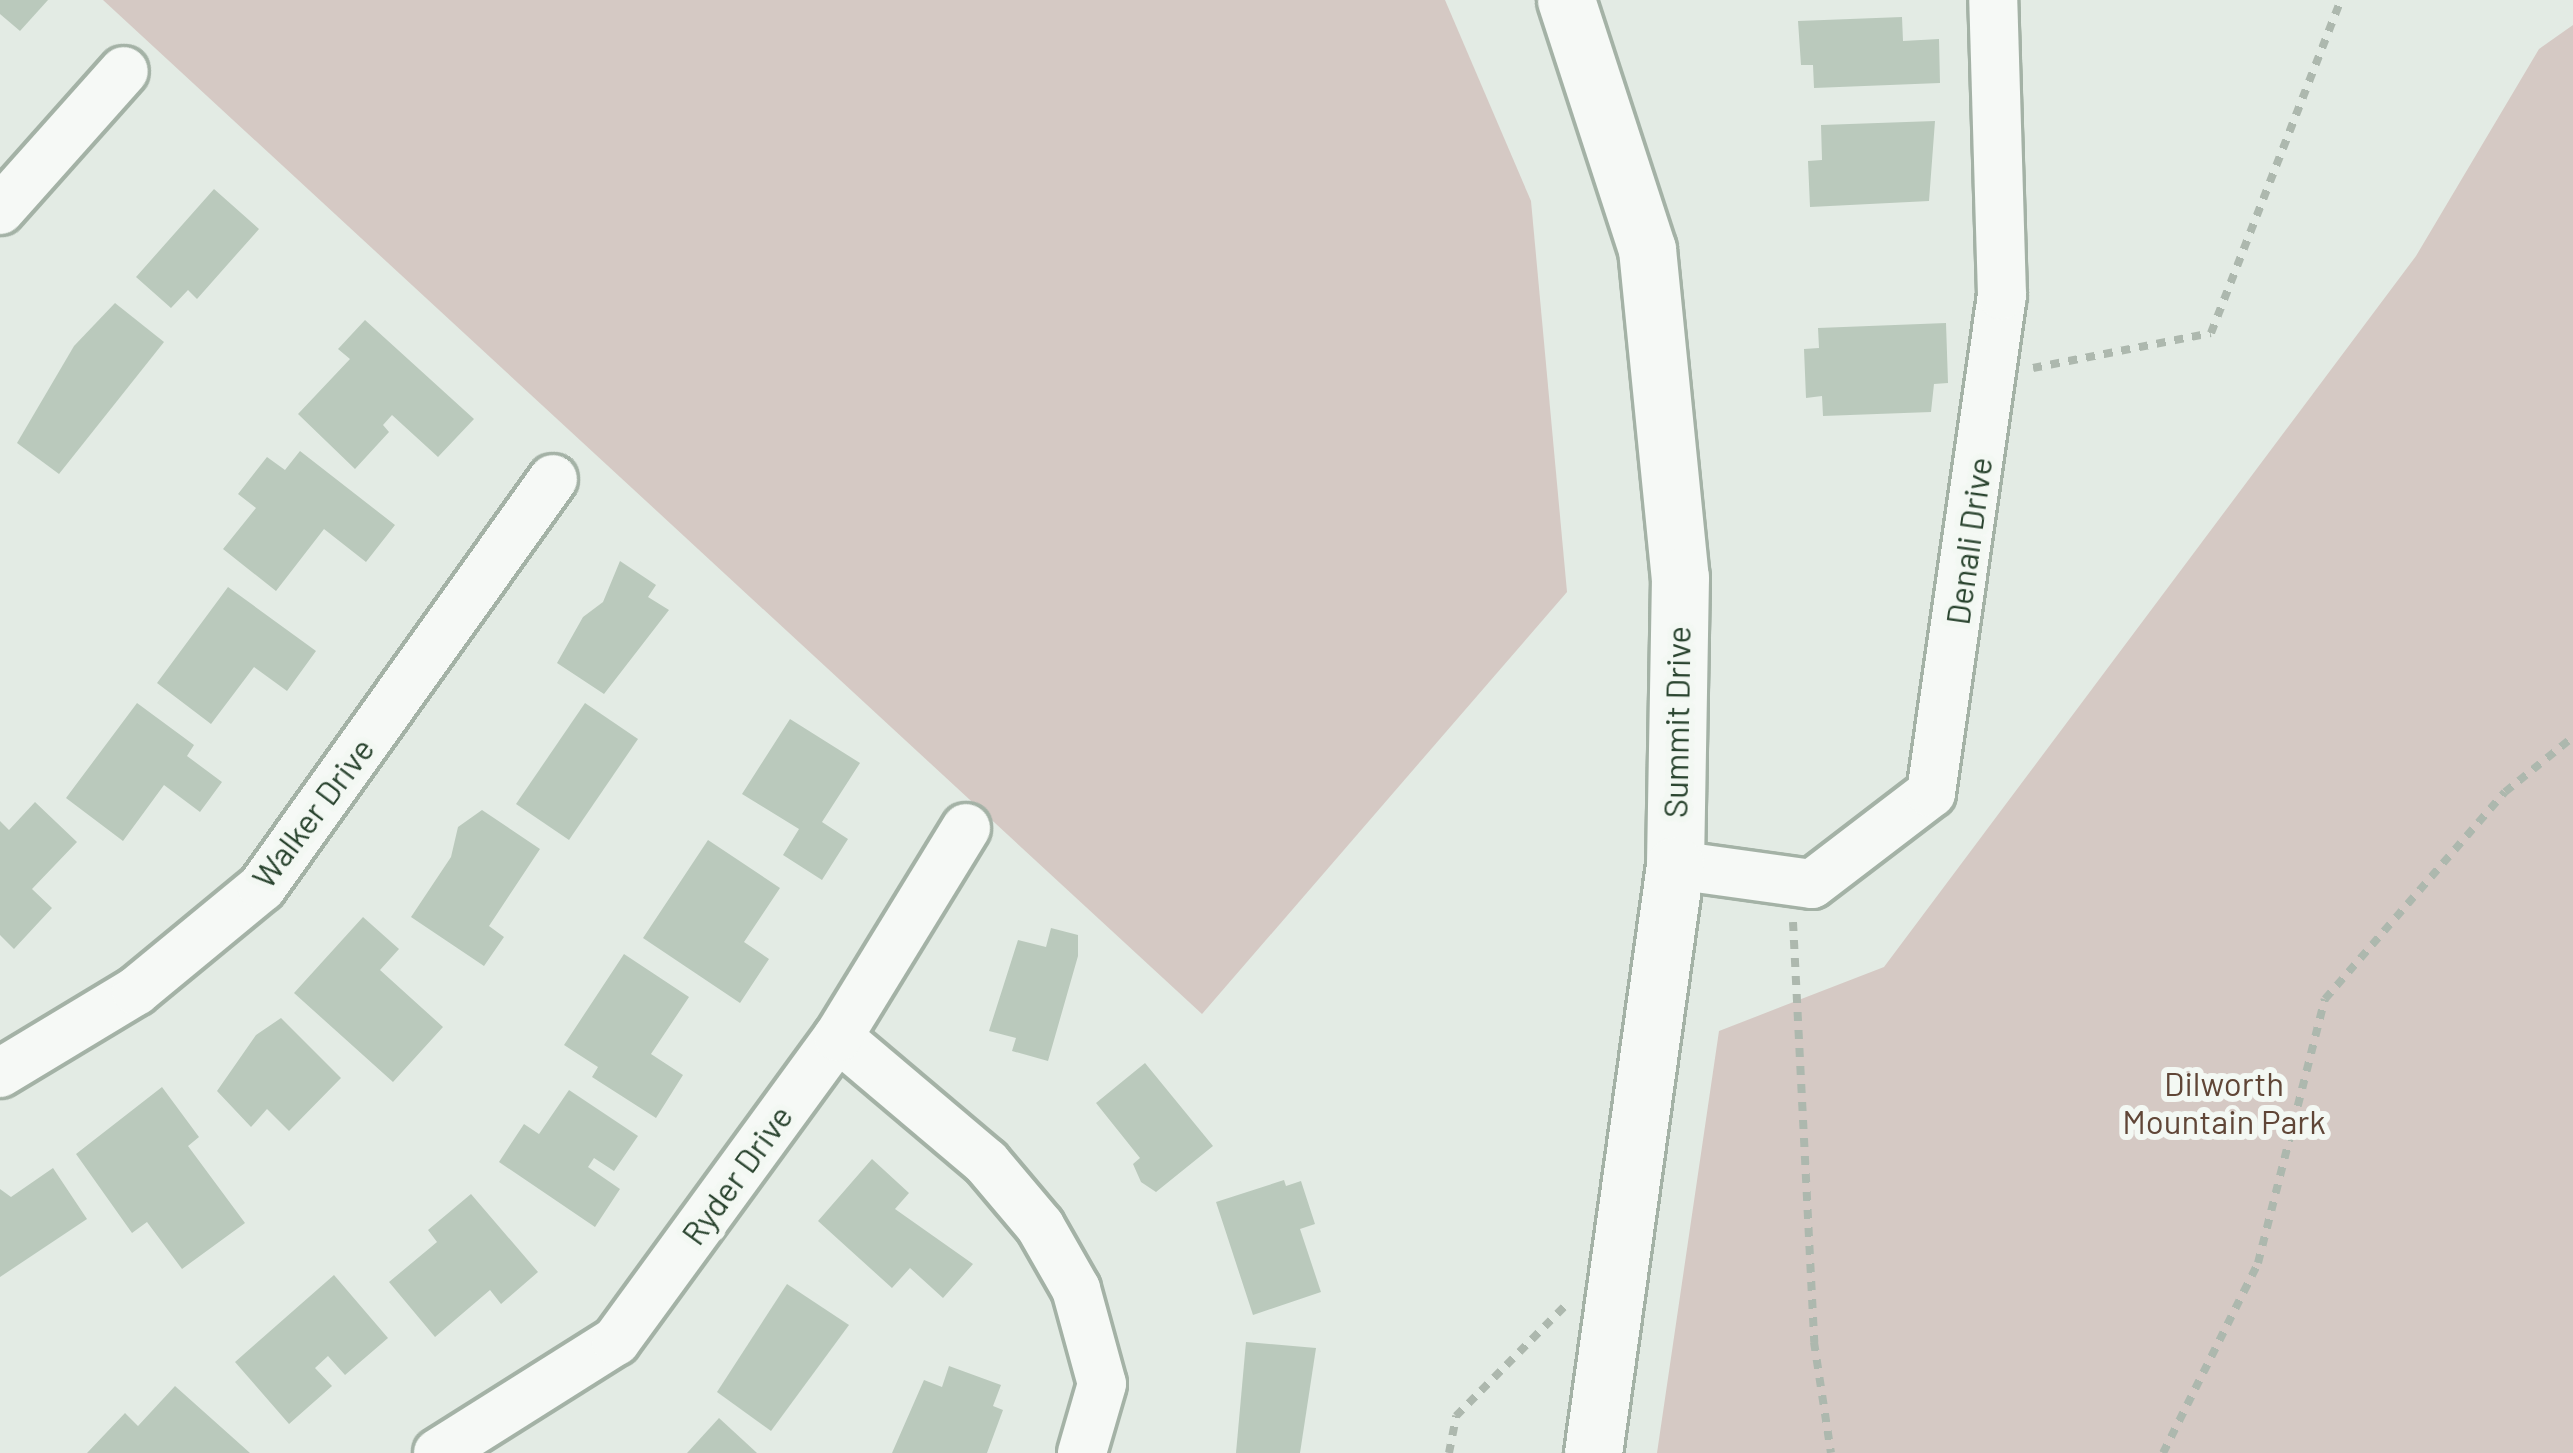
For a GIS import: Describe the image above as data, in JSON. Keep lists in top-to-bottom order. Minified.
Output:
{"streets":{"street":["Denali Drive","Summit Drive","Walker Drive","Ryder Drive"]},"parks":["Dilworth Mountain Park"]}
